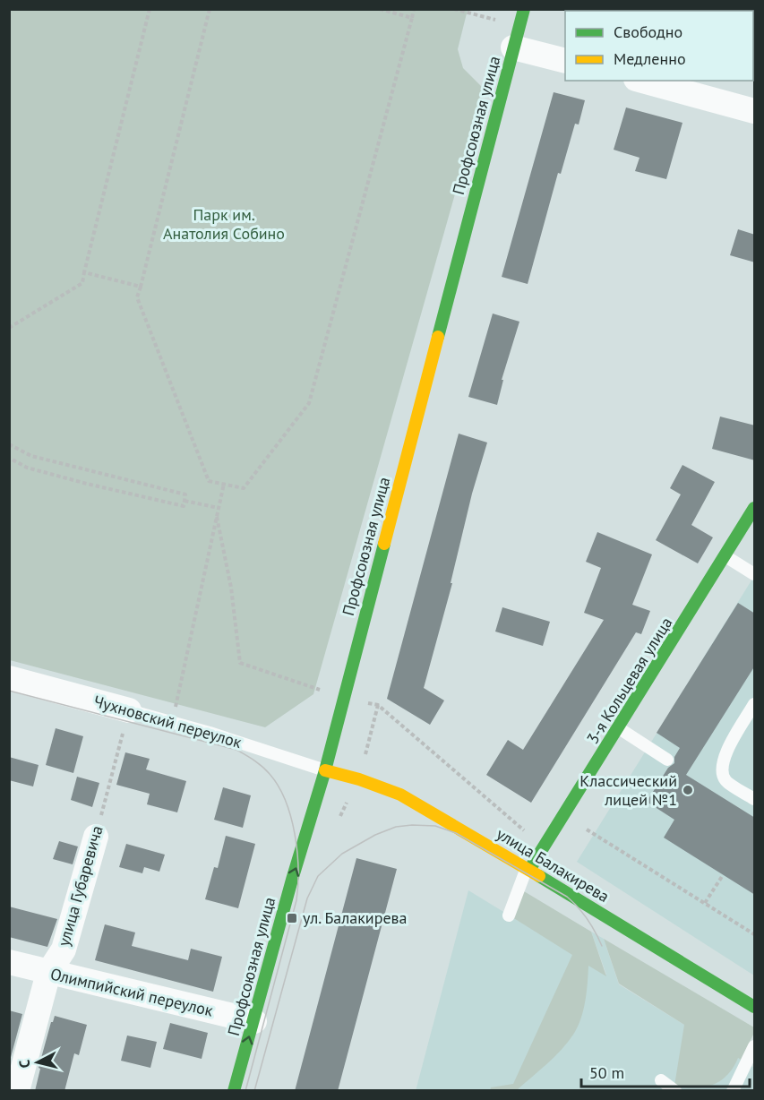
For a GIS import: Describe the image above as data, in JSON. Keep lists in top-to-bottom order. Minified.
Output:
{"streets":{"main road":["Профсоюзная улица","3-я Кольцевая улица","улица Балакирева"],"street":["Чухновский переулок","улица Губаревича","Олимпийский переулок"]},"crossings":[["Профсоюзная улица","Чухновский переулок"],["Профсоюзная улица","улица Балакирева"],["Профсоюзная улица","Олимпийский переулок"],["3-я Кольцевая улица","улица Балакирева"],["Чухновский переулок","улица Балакирева"],["Чухновский переулок","улица Губаревича"],["улица Губаревича","Олимпийский переулок"]],"parks":["Парк им. Анатолия Собино"],"places":{"other":["Классический лицей №1"],"transit":["ул. Балакирева"]},"legend":["Свободно","Медленно"],"scale_bar":"50 m","north":"left"}
